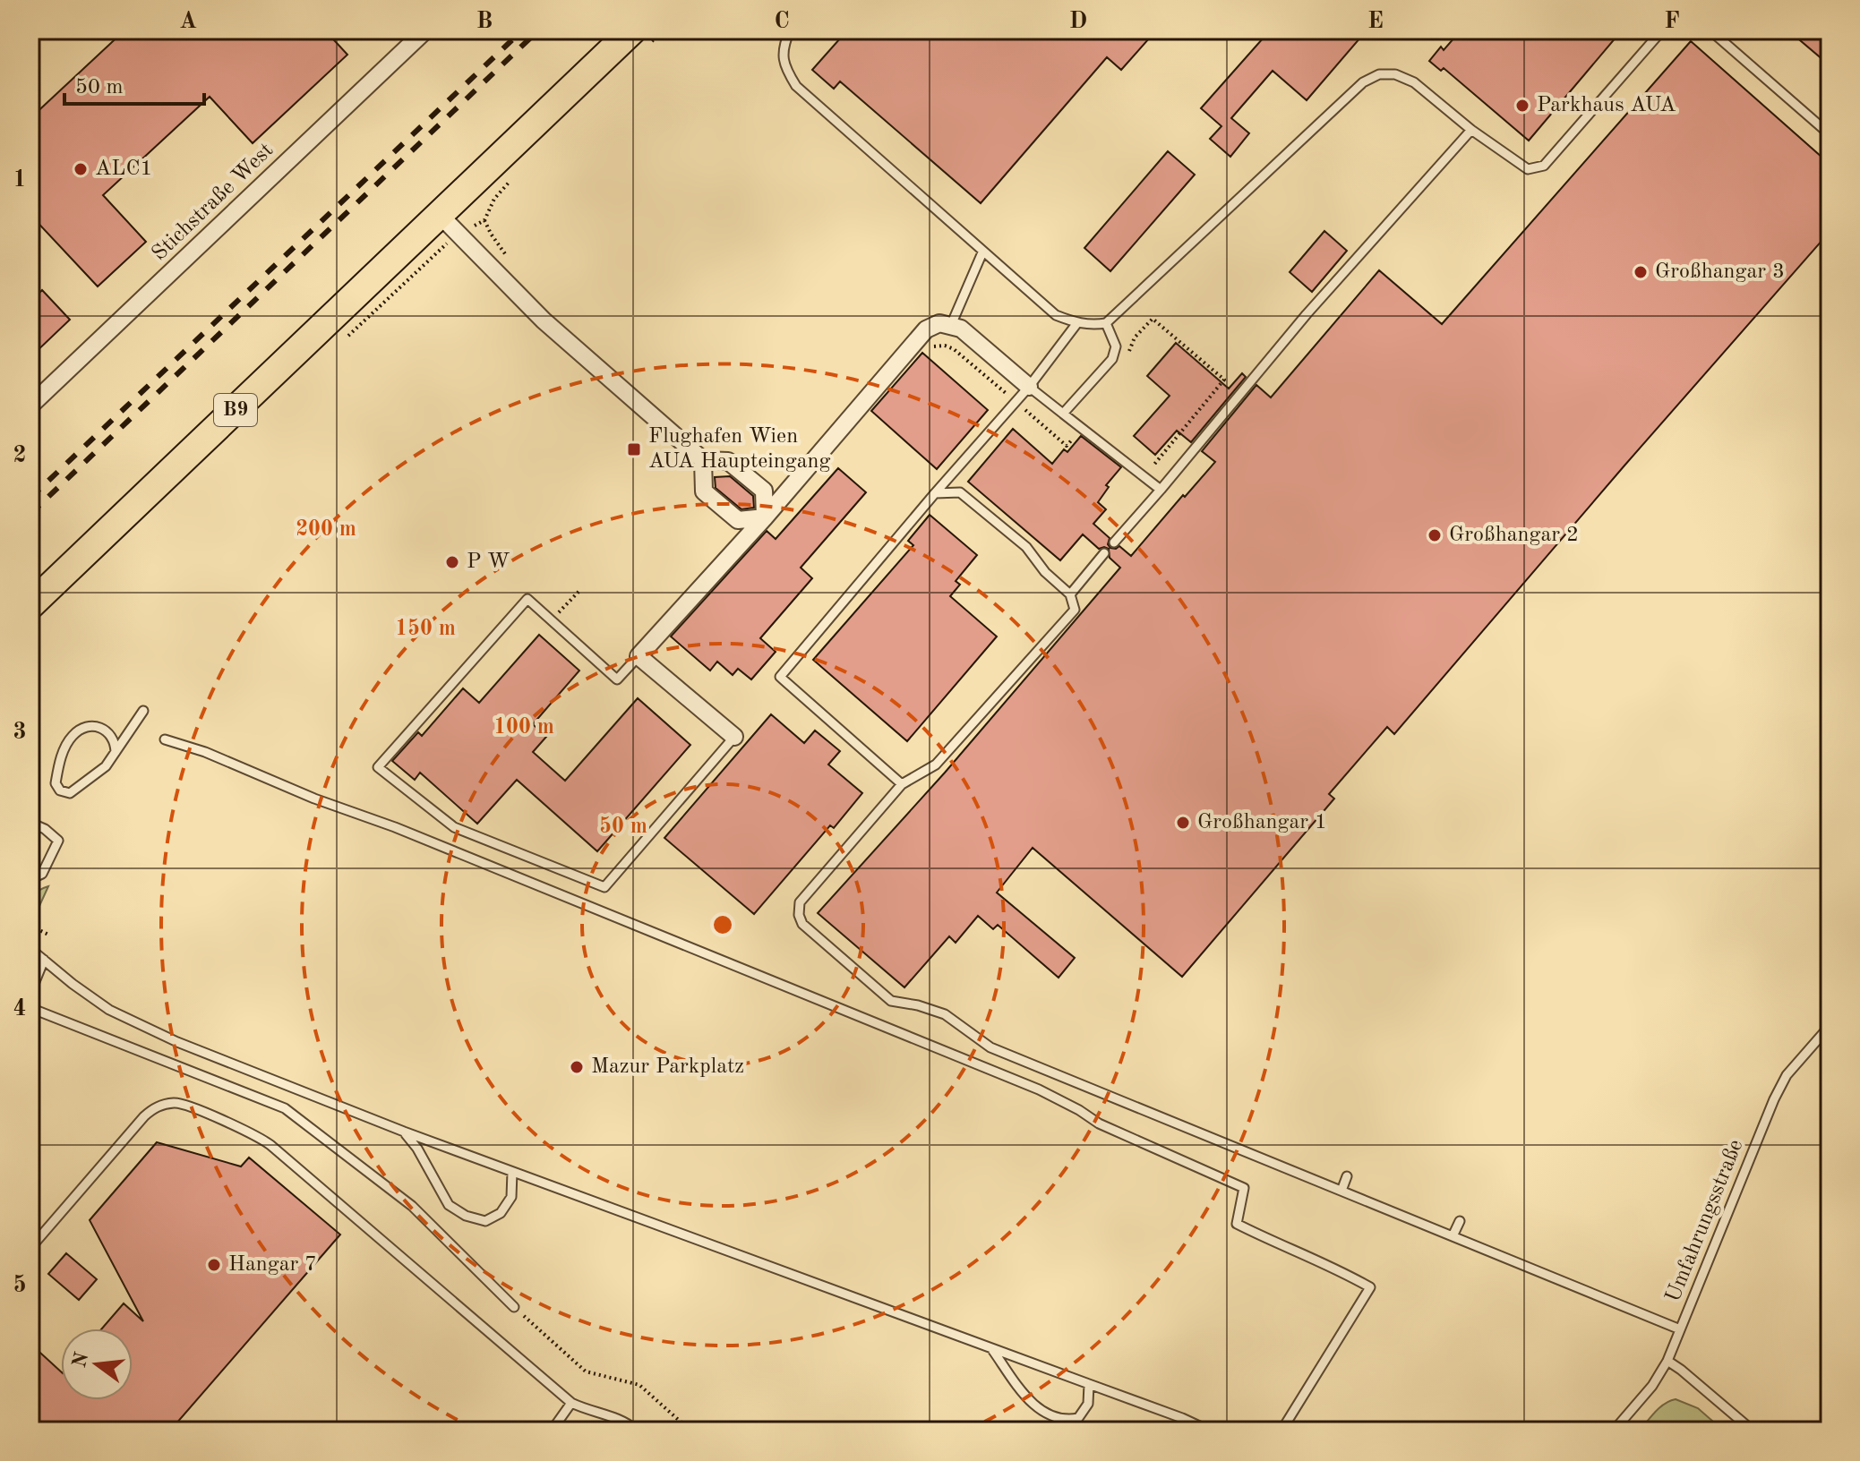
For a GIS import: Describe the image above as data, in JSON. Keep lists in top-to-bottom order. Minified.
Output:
{"streets":{"main road":["B9"],"street":["Stichstraße West"],"lane":["Umfahrungsstraße"]},"places":{"other":["Parkhaus AUA","ALC1","Großhangar 3","Großhangar 2","P W","Großhangar 1","Mazur Parkplatz","Hangar 7"],"transit":["Flughafen Wien AUA Haupteingang"]},"scale_bar":"50 m","north":"left","grid":{"columns":["A","B","C","D","E","F"],"rows":["1","2","3","4","5"]},"rings":["200 m","150 m","100 m","50 m"]}
